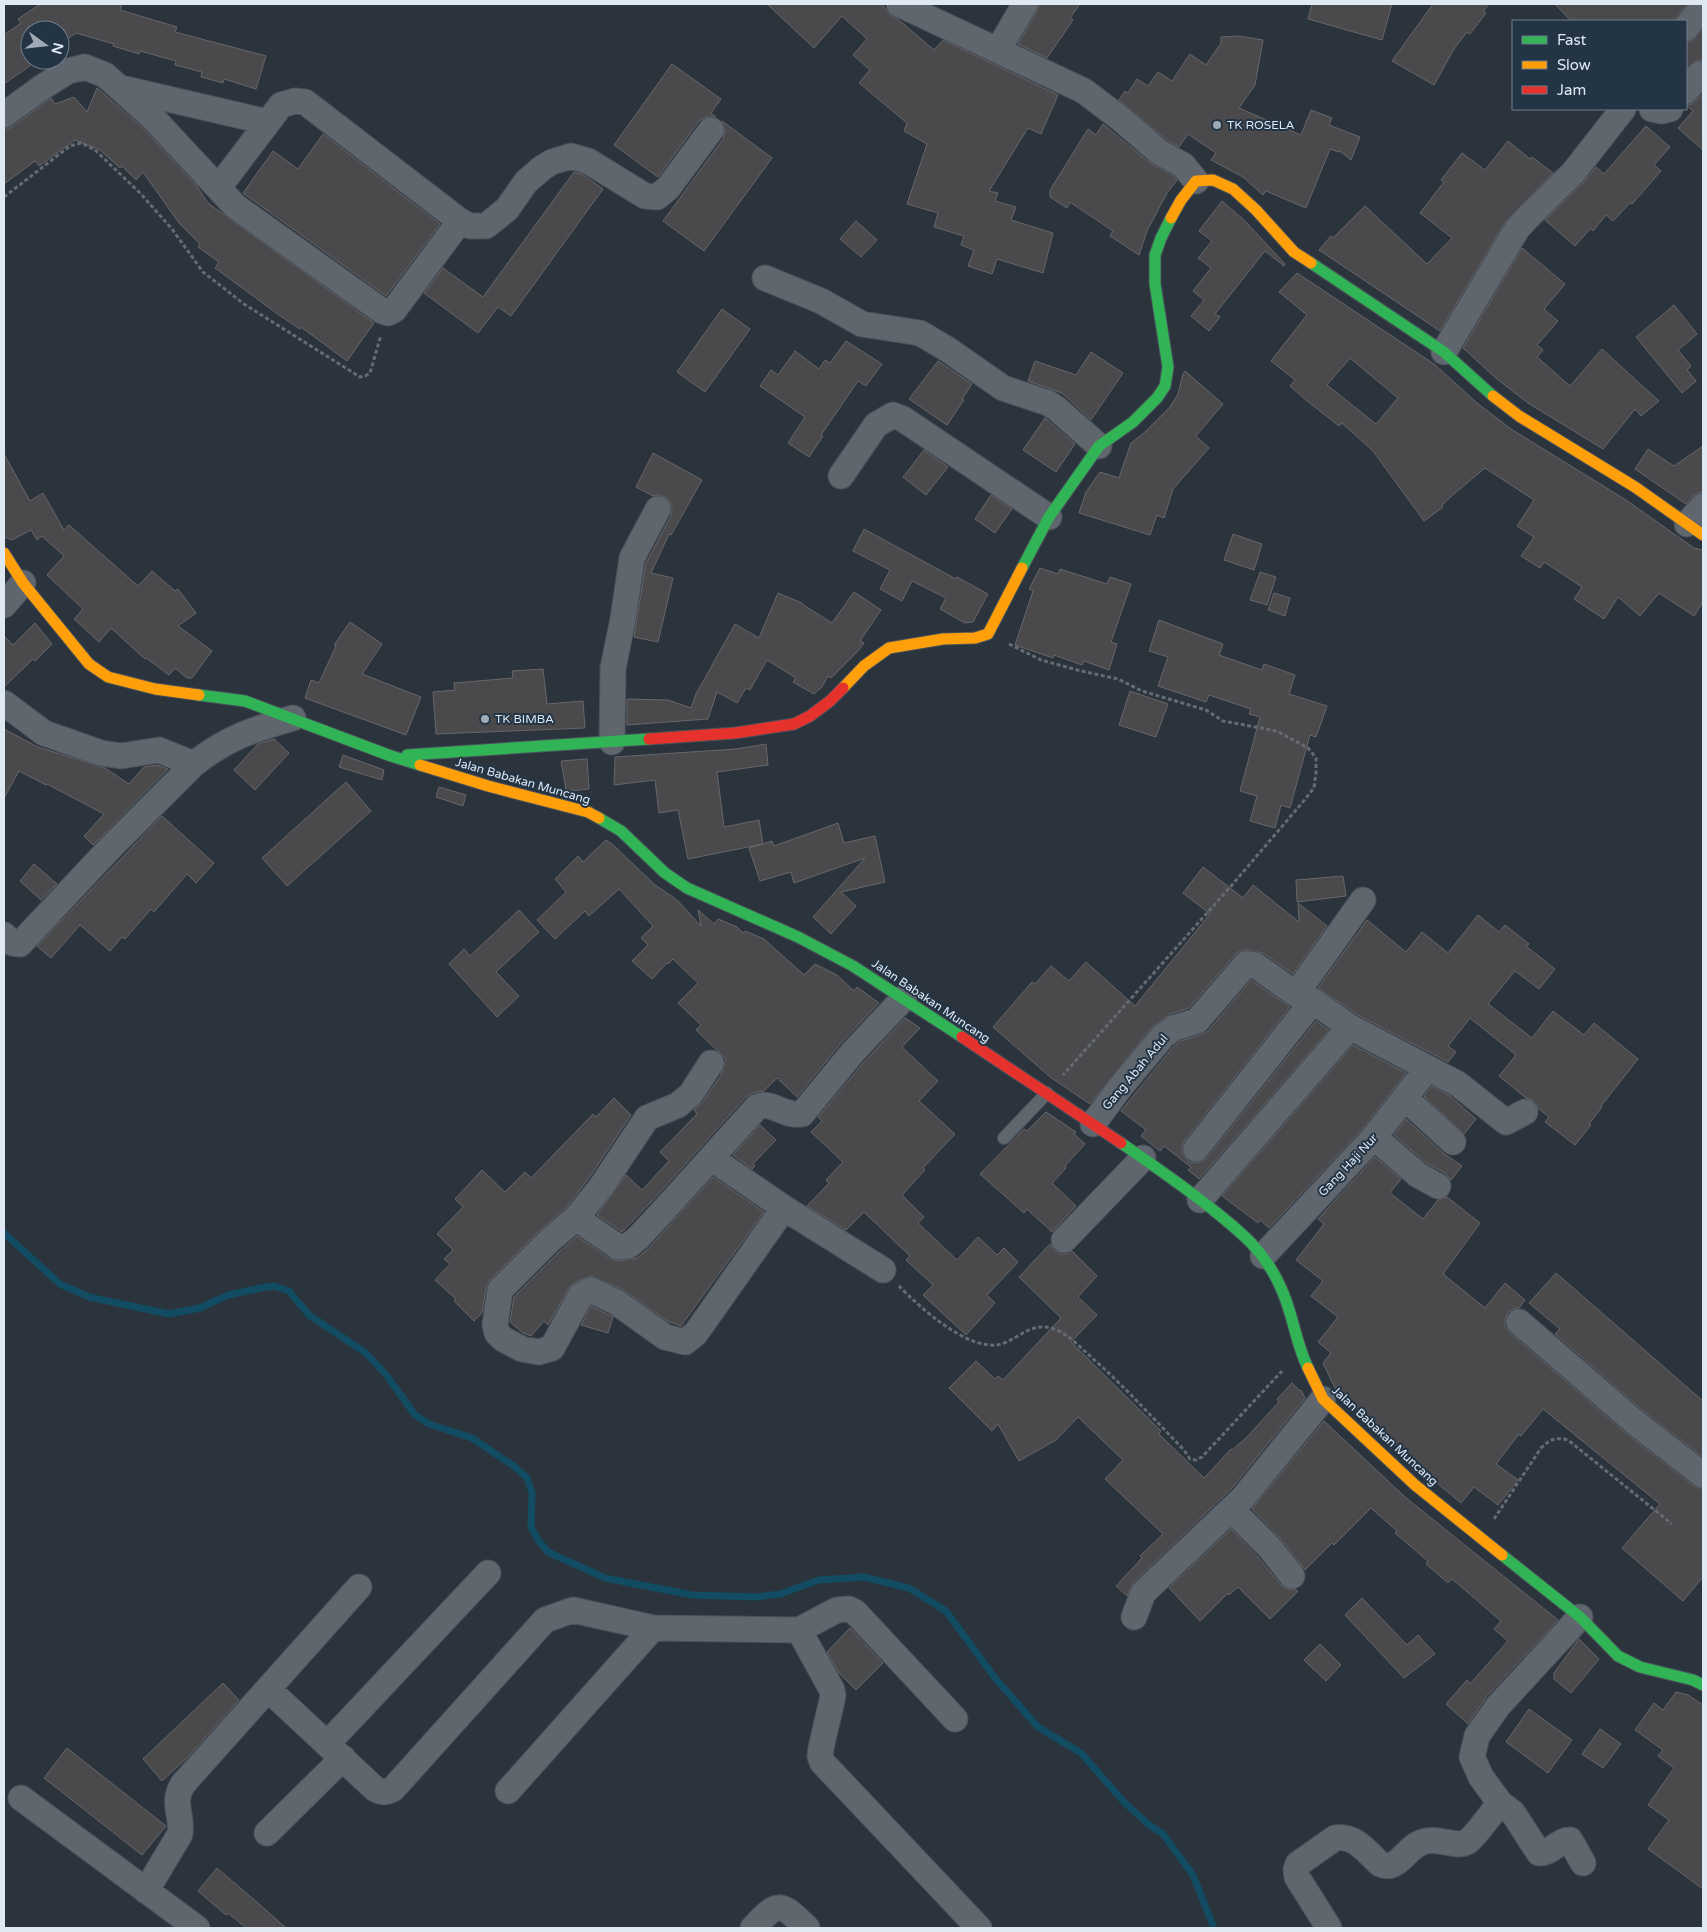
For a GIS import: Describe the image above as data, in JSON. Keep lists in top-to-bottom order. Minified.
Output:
{"streets":{"street":["Jalan Babakan Muncang","Gang Abah Adul","Gang Haji Nur"]},"crossings":[["Jalan Babakan Muncang","Gang Abah Adul"],["Jalan Babakan Muncang","Gang Haji Nur"]],"places":["TK ROSELA","TK BIMBA"],"legend":["Fast","Slow","Jam"],"north":"right"}
